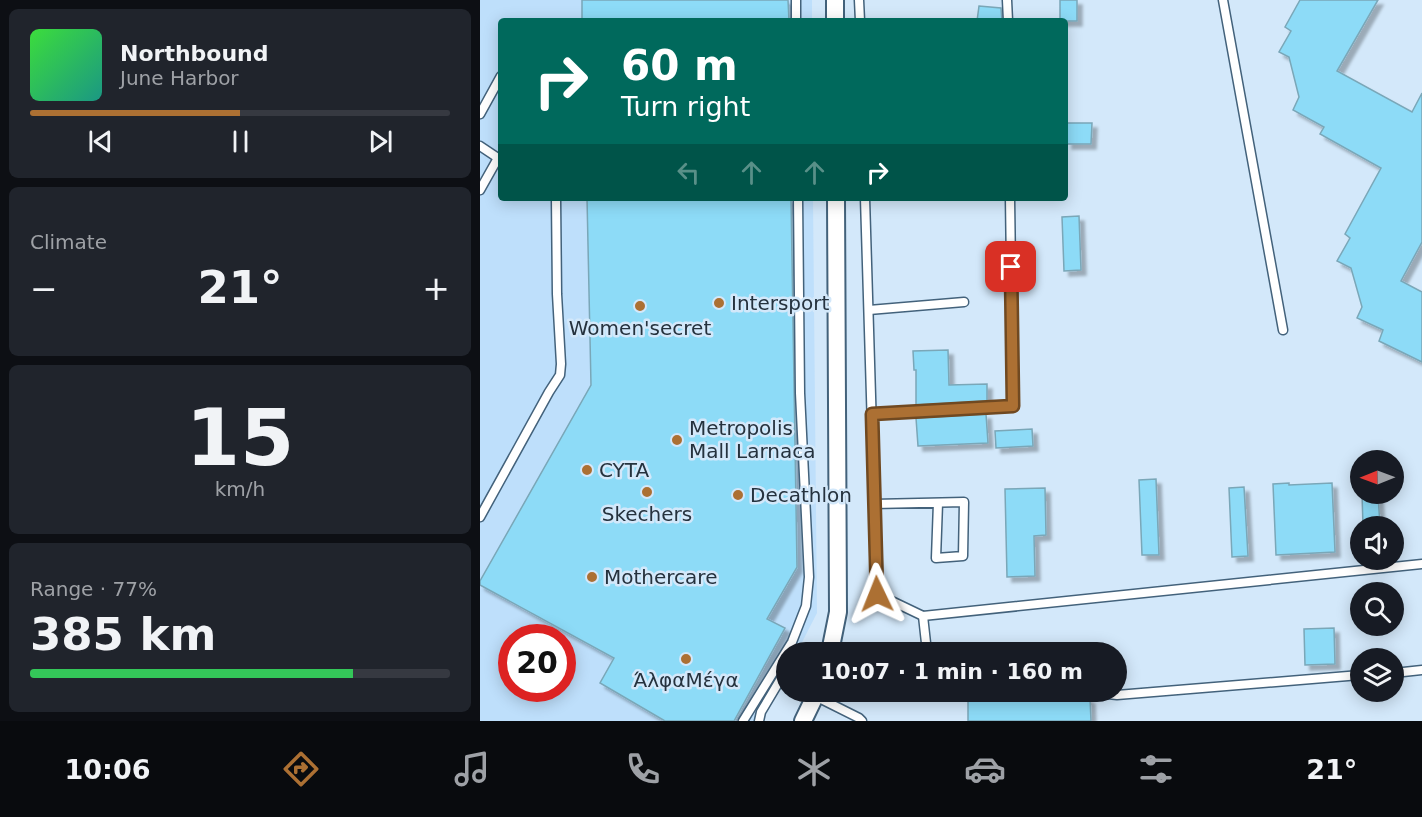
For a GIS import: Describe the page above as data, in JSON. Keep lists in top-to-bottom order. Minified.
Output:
{"places":["Intersport","Women'secret","Metropolis Mall Larnaca","CYTA","Skechers","Decathlon","Mothercare","ΆλφαΜέγα"],"north":"left","page":{"turn":["60 m","Turn right"],"song":["Northbound","June Harbor"],"tile":["Climate",["15","km/h"],["Range · 77%","385 km"]],"heat":["−","21°","+"],"limit":"20","trip":"10:07 · 1 min · 160 m","tabs":["10:06","21°"]}}
